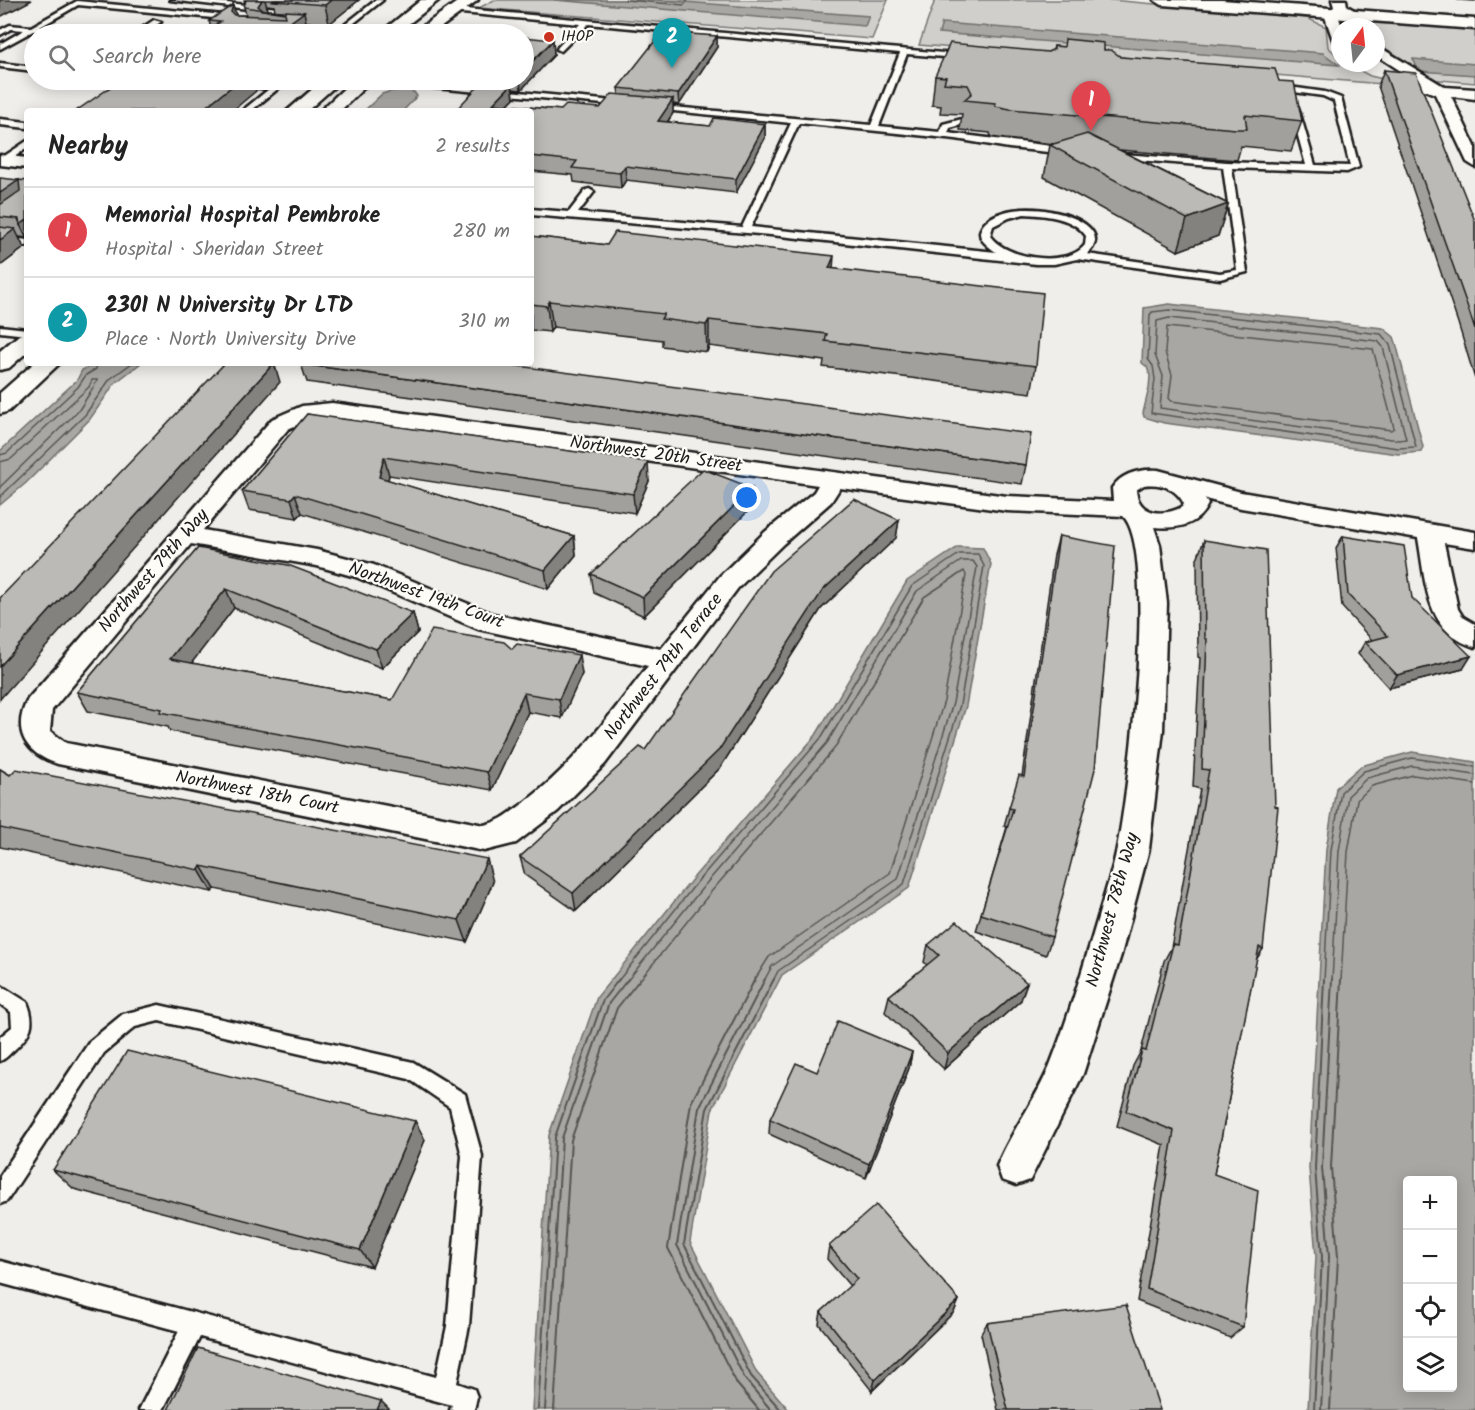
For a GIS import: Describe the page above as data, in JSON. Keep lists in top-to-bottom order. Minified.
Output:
{"streets":{"street":["Northwest 20th Street","Northwest 79th Way","Northwest 19th Court","Northwest 79th Terrace","Northwest 18th Court","Northwest 78th Way"]},"crossings":[["Northwest 20th Street","Northwest 79th Way"],["Northwest 20th Street","Northwest 79th Terrace"],["Northwest 20th Street","Northwest 78th Way"],["Northwest 79th Way","Northwest 19th Court"],["Northwest 79th Way","Northwest 18th Court"],["Northwest 19th Court","Northwest 79th Terrace"],["Northwest 79th Terrace","Northwest 18th Court"]],"places":["IHOP"],"north":"top","page":{"pins":["2","1"],"search":"Search here","heading":["Nearby","2 results"],"list":[{"mark":"1","name":"Memorial Hospital Pembroke","note":"Hospital · Sheridan Street","value":"280 m"},{"mark":"2","name":"2301 N University Dr LTD","note":"Place · North University Drive","value":"310 m"}],"map_buttons":["+","−"]}}
